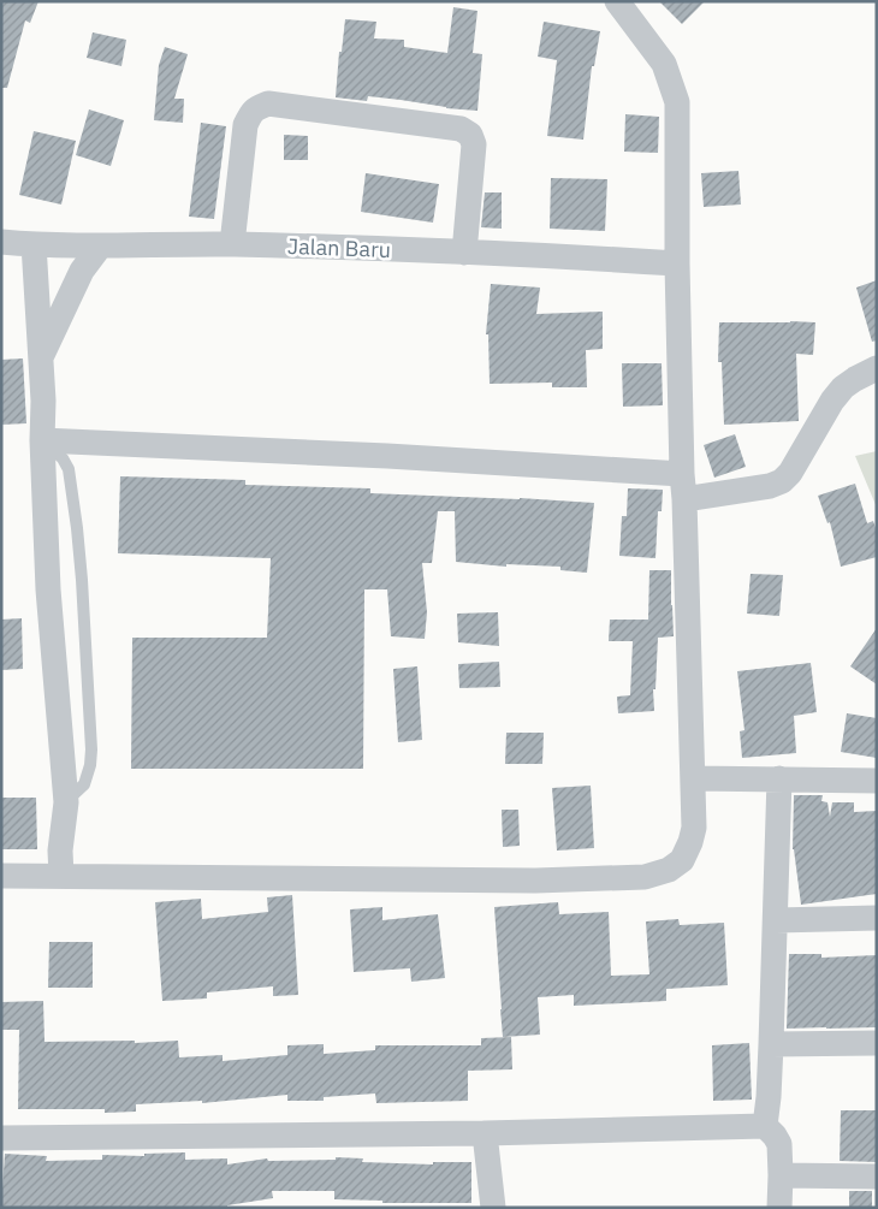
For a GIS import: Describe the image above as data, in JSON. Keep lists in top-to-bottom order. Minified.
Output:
{"streets":{"street":["Jalan Baru"]}}
